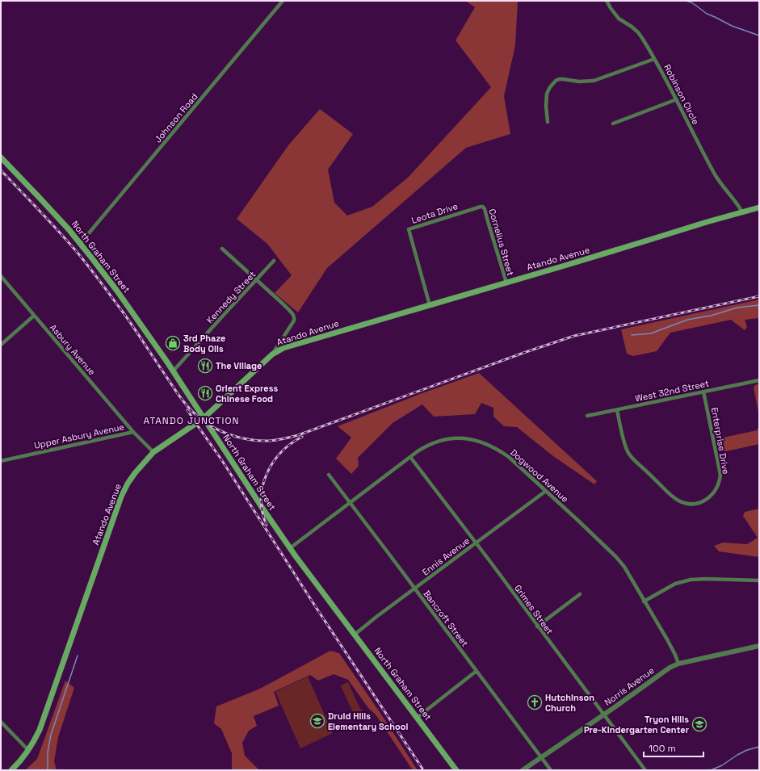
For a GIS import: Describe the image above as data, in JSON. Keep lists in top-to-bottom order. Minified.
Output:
{"streets":{"main road":["North Graham Street","Atando Avenue"],"street":["Robinson Circle","Johnson Road","Leota Drive","Cornelius Street","Kennedy Street","Asbury Avenue","West 32nd Street","Upper Asbury Avenue","Enterprise Drive","Dogwood Avenue","Ennis Avenue","Grimes Street","Bancroft Street","Norris Avenue"]},"crossings":[["Robinson Circle","Atando Avenue"],["Johnson Road","North Graham Street"],["Leota Drive","Cornelius Street"],["Leota Drive","Atando Avenue"],["Cornelius Street","Atando Avenue"],["North Graham Street","Atando Avenue"],["North Graham Street","Kennedy Street"],["North Graham Street","Dogwood Avenue"],["North Graham Street","Ennis Avenue"],["Atando Avenue","Upper Asbury Avenue"],["Asbury Avenue","Upper Asbury Avenue"],["West 32nd Street","Enterprise Drive"],["Dogwood Avenue","Ennis Avenue"],["Dogwood Avenue","Grimes Street"],["Dogwood Avenue","Bancroft Street"],["Dogwood Avenue","Norris Avenue"],["Ennis Avenue","Grimes Street"],["Ennis Avenue","Bancroft Street"],["Grimes Street","Norris Avenue"],["Bancroft Street","Norris Avenue"]],"districts":["ATANDO JUNCTION"],"places":{"shop":["3rd Phaze Body Oils"],"restaurant":["The Village","Orient Express Chinese Food"],"church":["Hutchinson Church"],"school or university":["Druid Hills Elementary School","Tryon Hills Pre-Kindergarten Center"]},"scale_bar":"100 m"}
